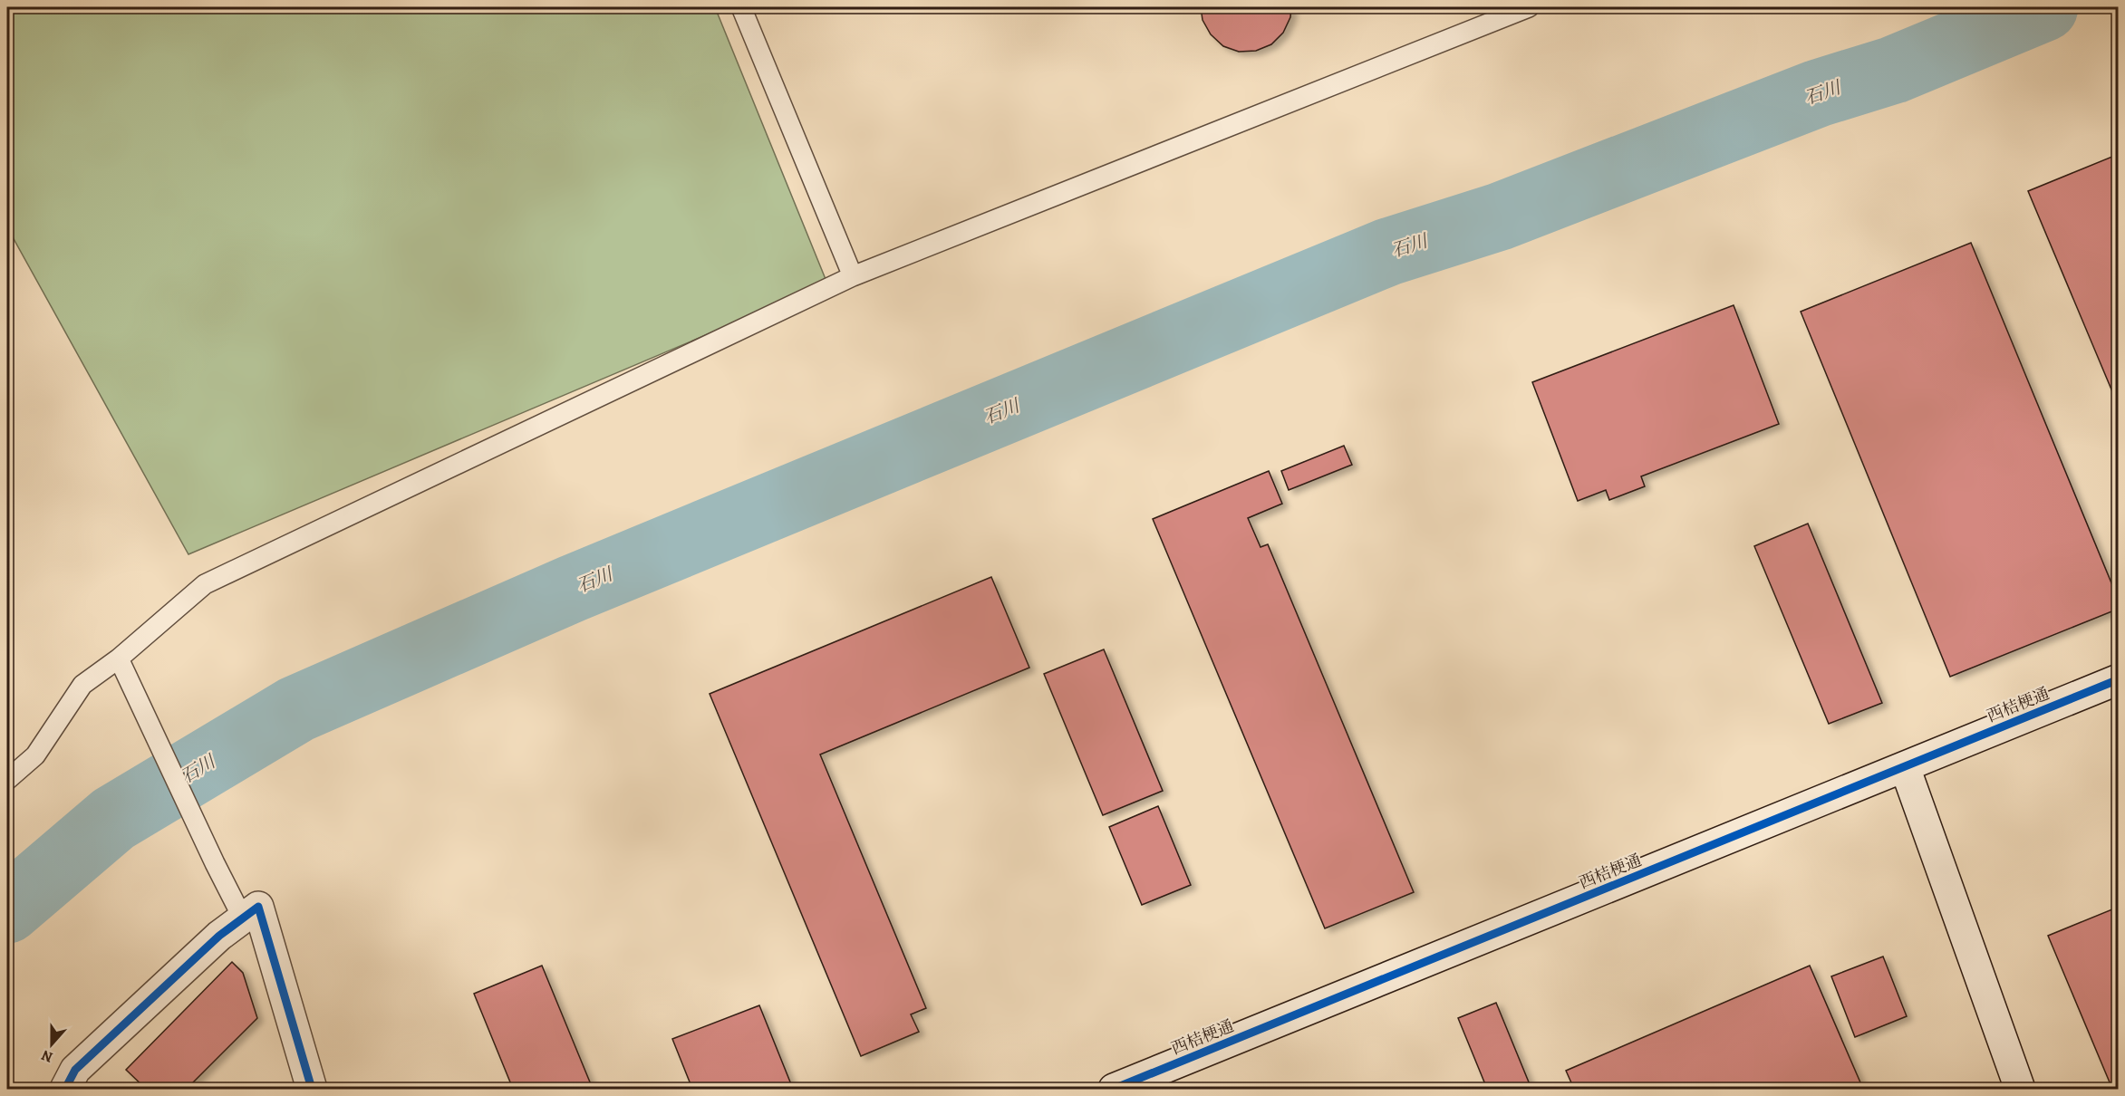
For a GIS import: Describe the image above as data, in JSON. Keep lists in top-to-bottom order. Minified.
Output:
{"streets":{"street":["西桔梗通"]},"water":["石川"],"north":"bottom"}
